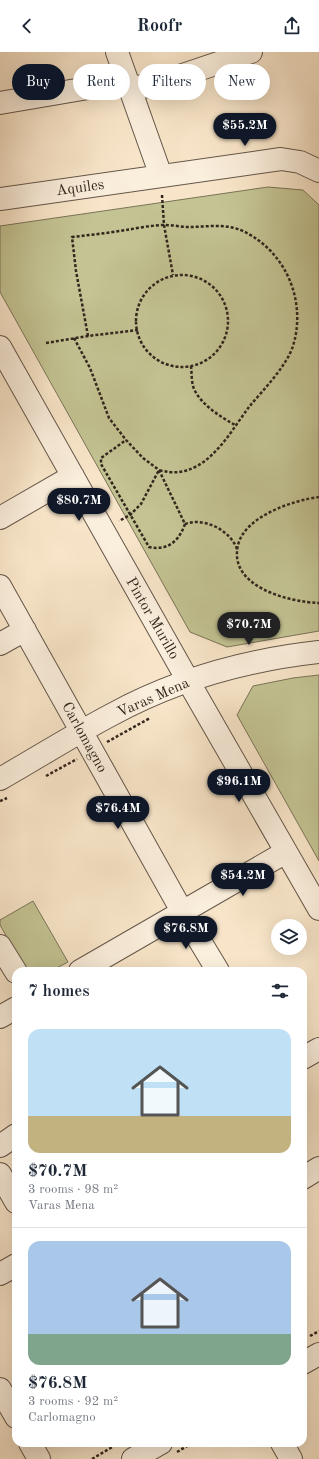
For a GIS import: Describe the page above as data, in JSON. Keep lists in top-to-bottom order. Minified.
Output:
{"streets":{"street":["Aquiles","Pintor Murillo","Varas Mena","Carlomagno"]},"crossings":[["Pintor Murillo","Varas Mena"],["Varas Mena","Carlomagno"]],"page":{"header":"Roofr","chip":["Buy","Rent","Filters","New"],"price":["$55.2M","$80.7M","$70.7M","$96.1M","$76.4M","$54.2M","$76.8M"],"heading":"7 homes","list":[{"name":"$70.7M","note":"3 rooms · 98 m² · Varas Mena"},{"name":"$76.8M","note":"3 rooms · 92 m² · Carlomagno"}]}}
